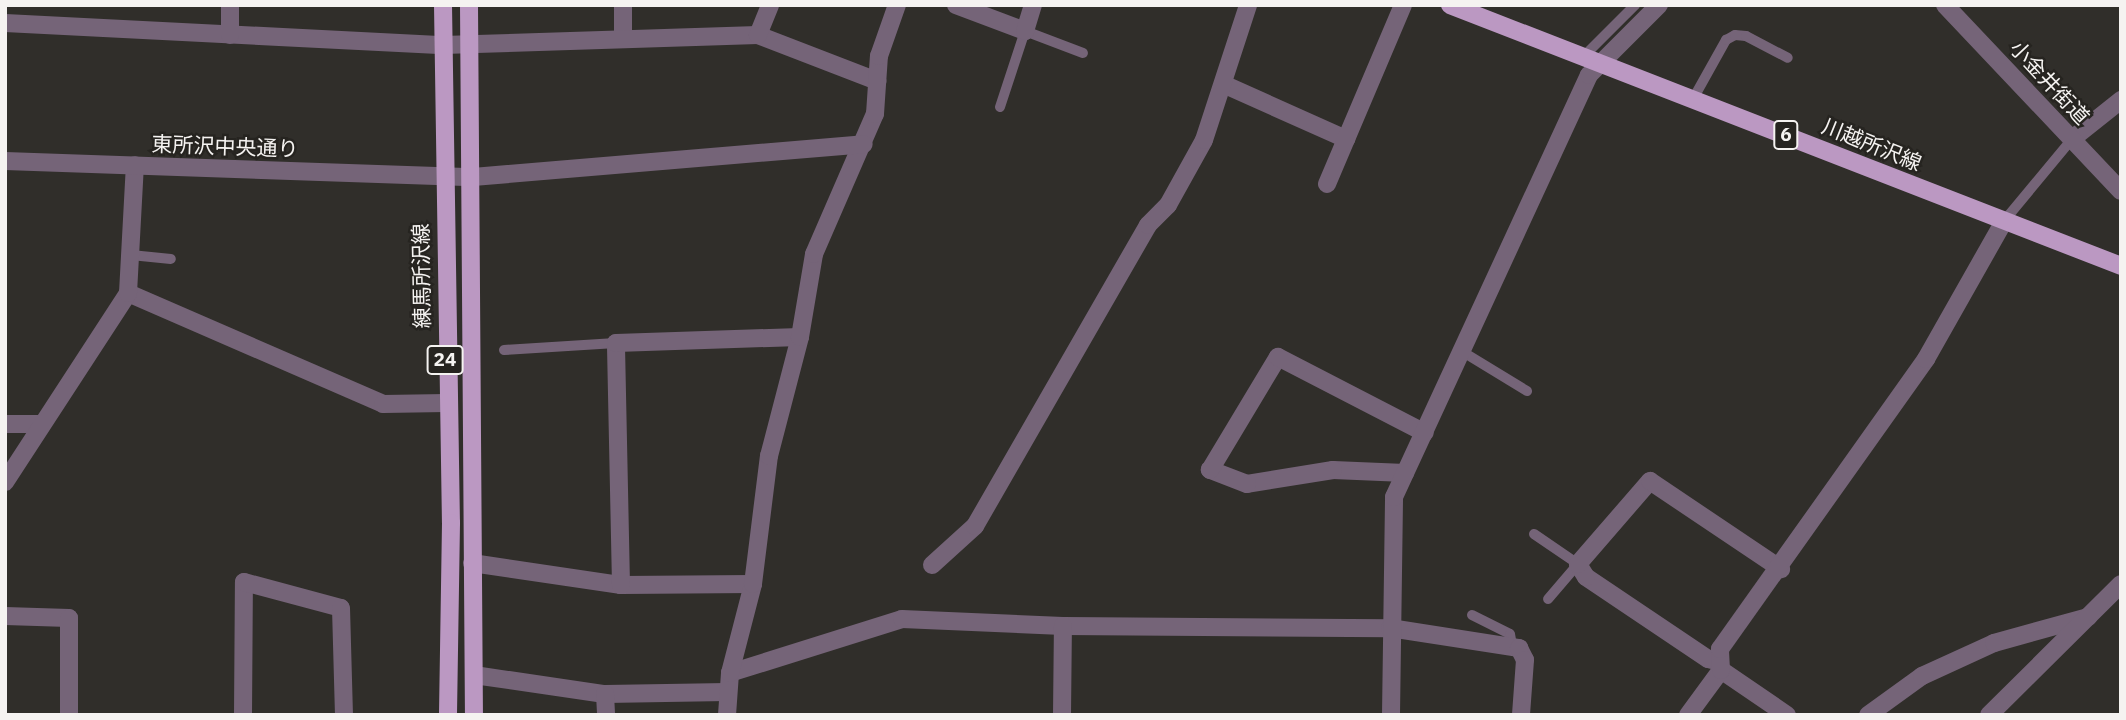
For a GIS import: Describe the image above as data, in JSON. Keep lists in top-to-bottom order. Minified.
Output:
{"streets":{"main road":["6","川越所沢線","練馬所沢線","24"],"street":["小金井街道","東所沢中央通り"]},"crossings":[["東所沢中央通り","練馬所沢線"],["東所沢中央通り","24"]]}
